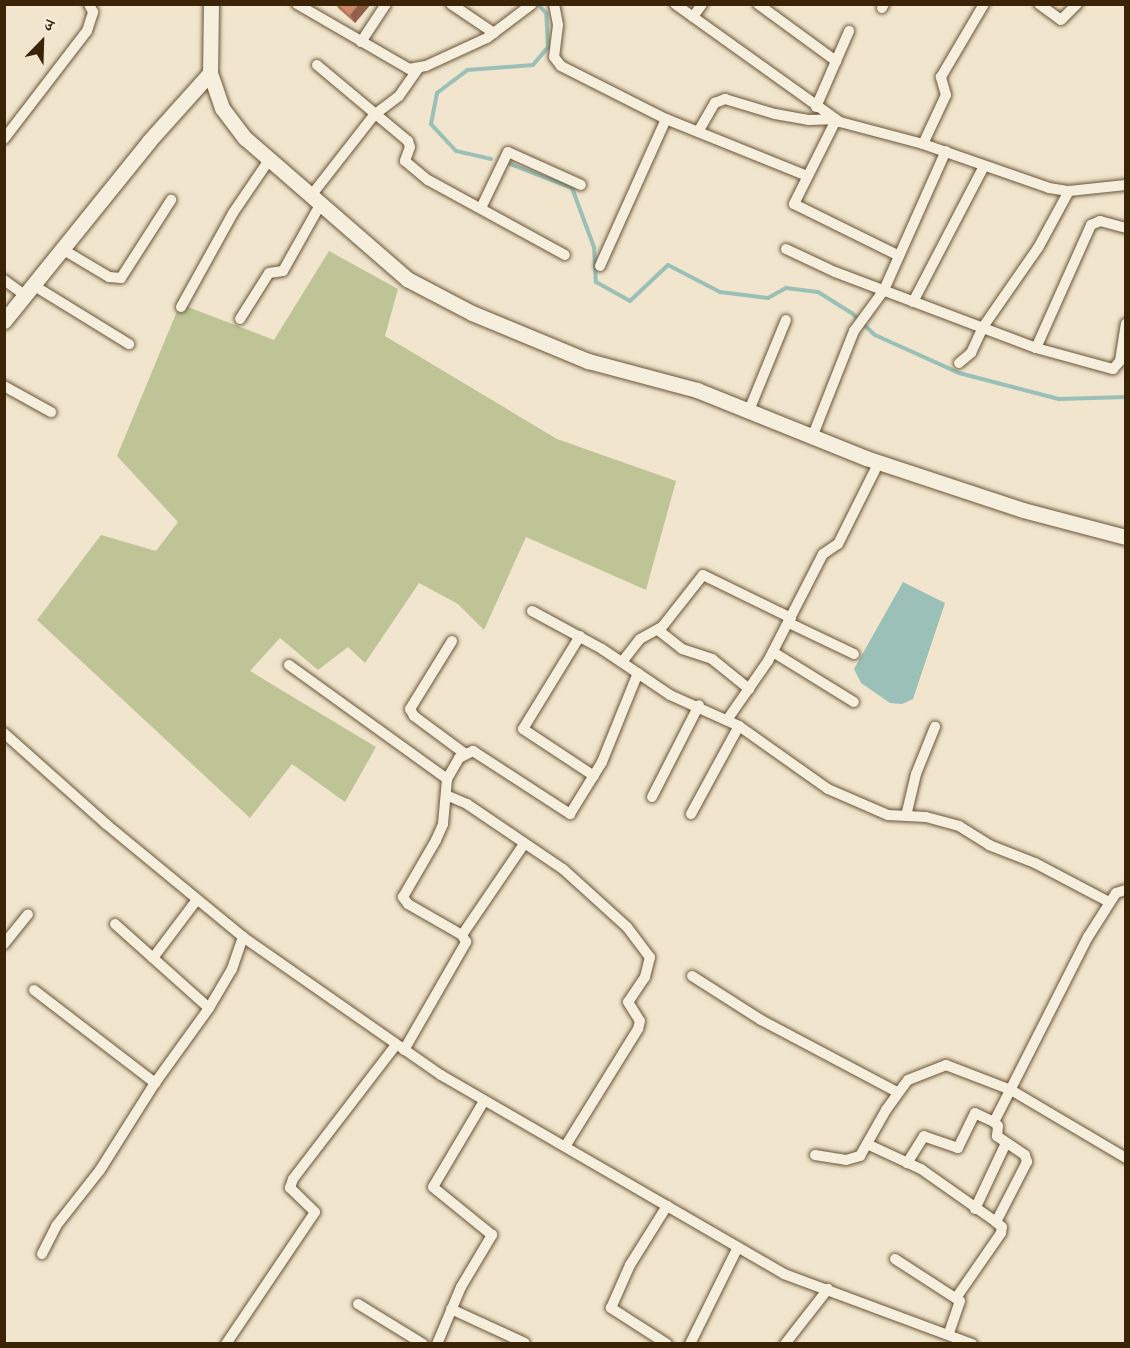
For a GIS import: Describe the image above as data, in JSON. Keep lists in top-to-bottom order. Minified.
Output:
{"north":"top right"}
